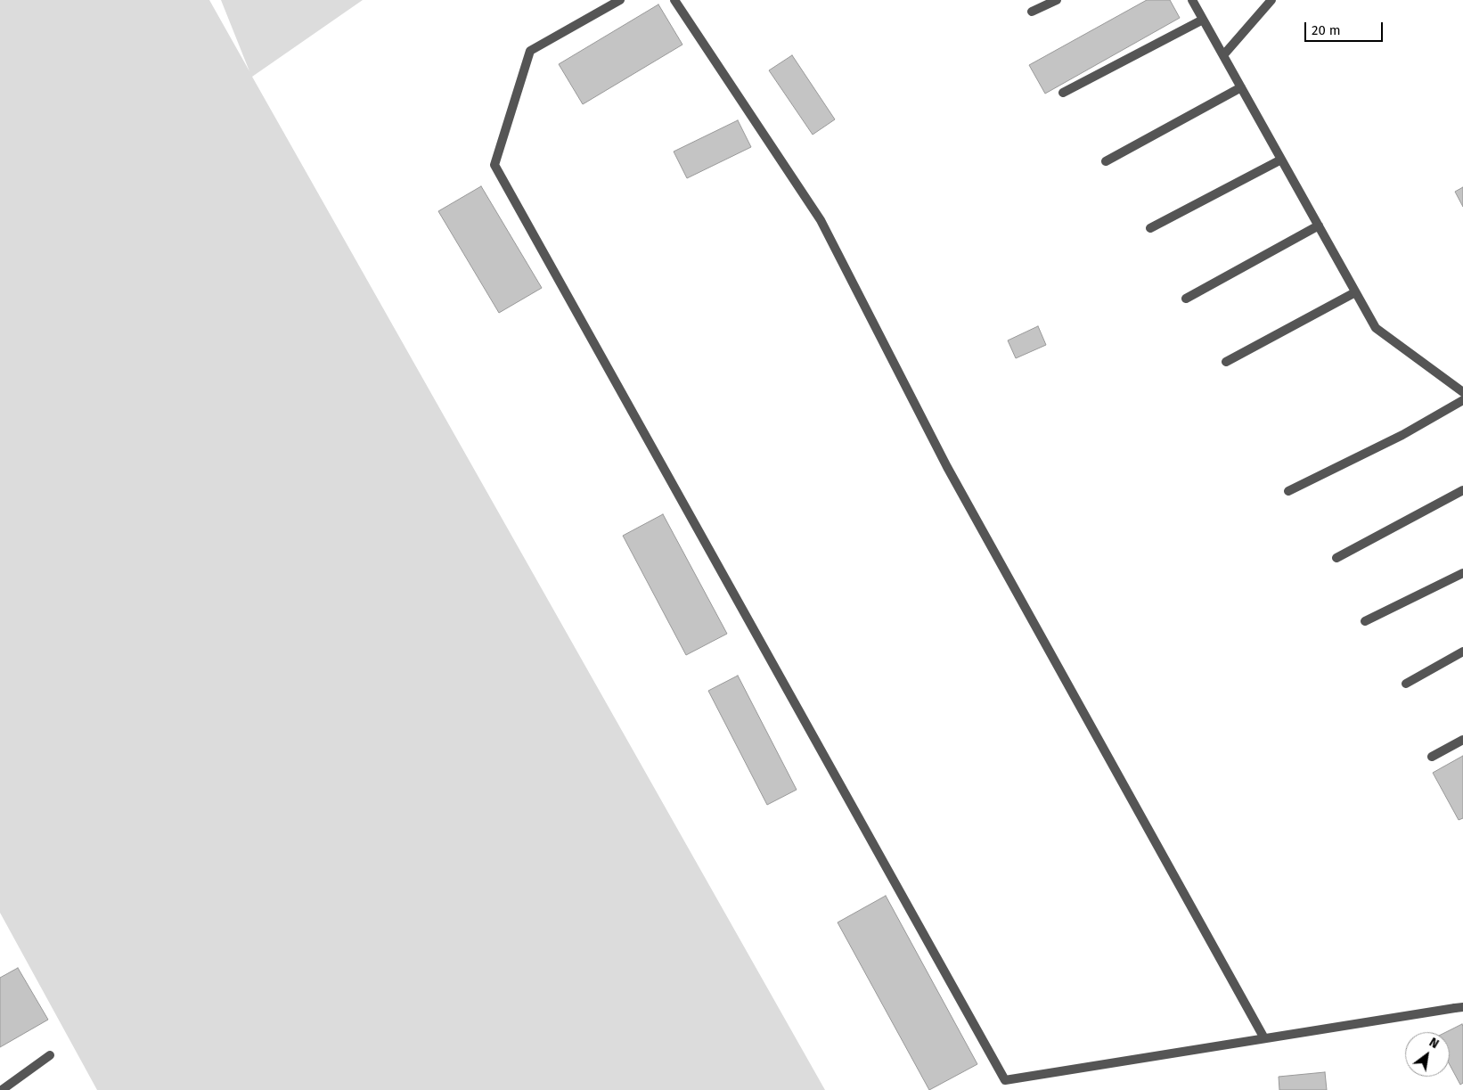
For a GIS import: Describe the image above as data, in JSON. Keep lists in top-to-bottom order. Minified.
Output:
{"scale_bar":"20 m","north":"top right"}
